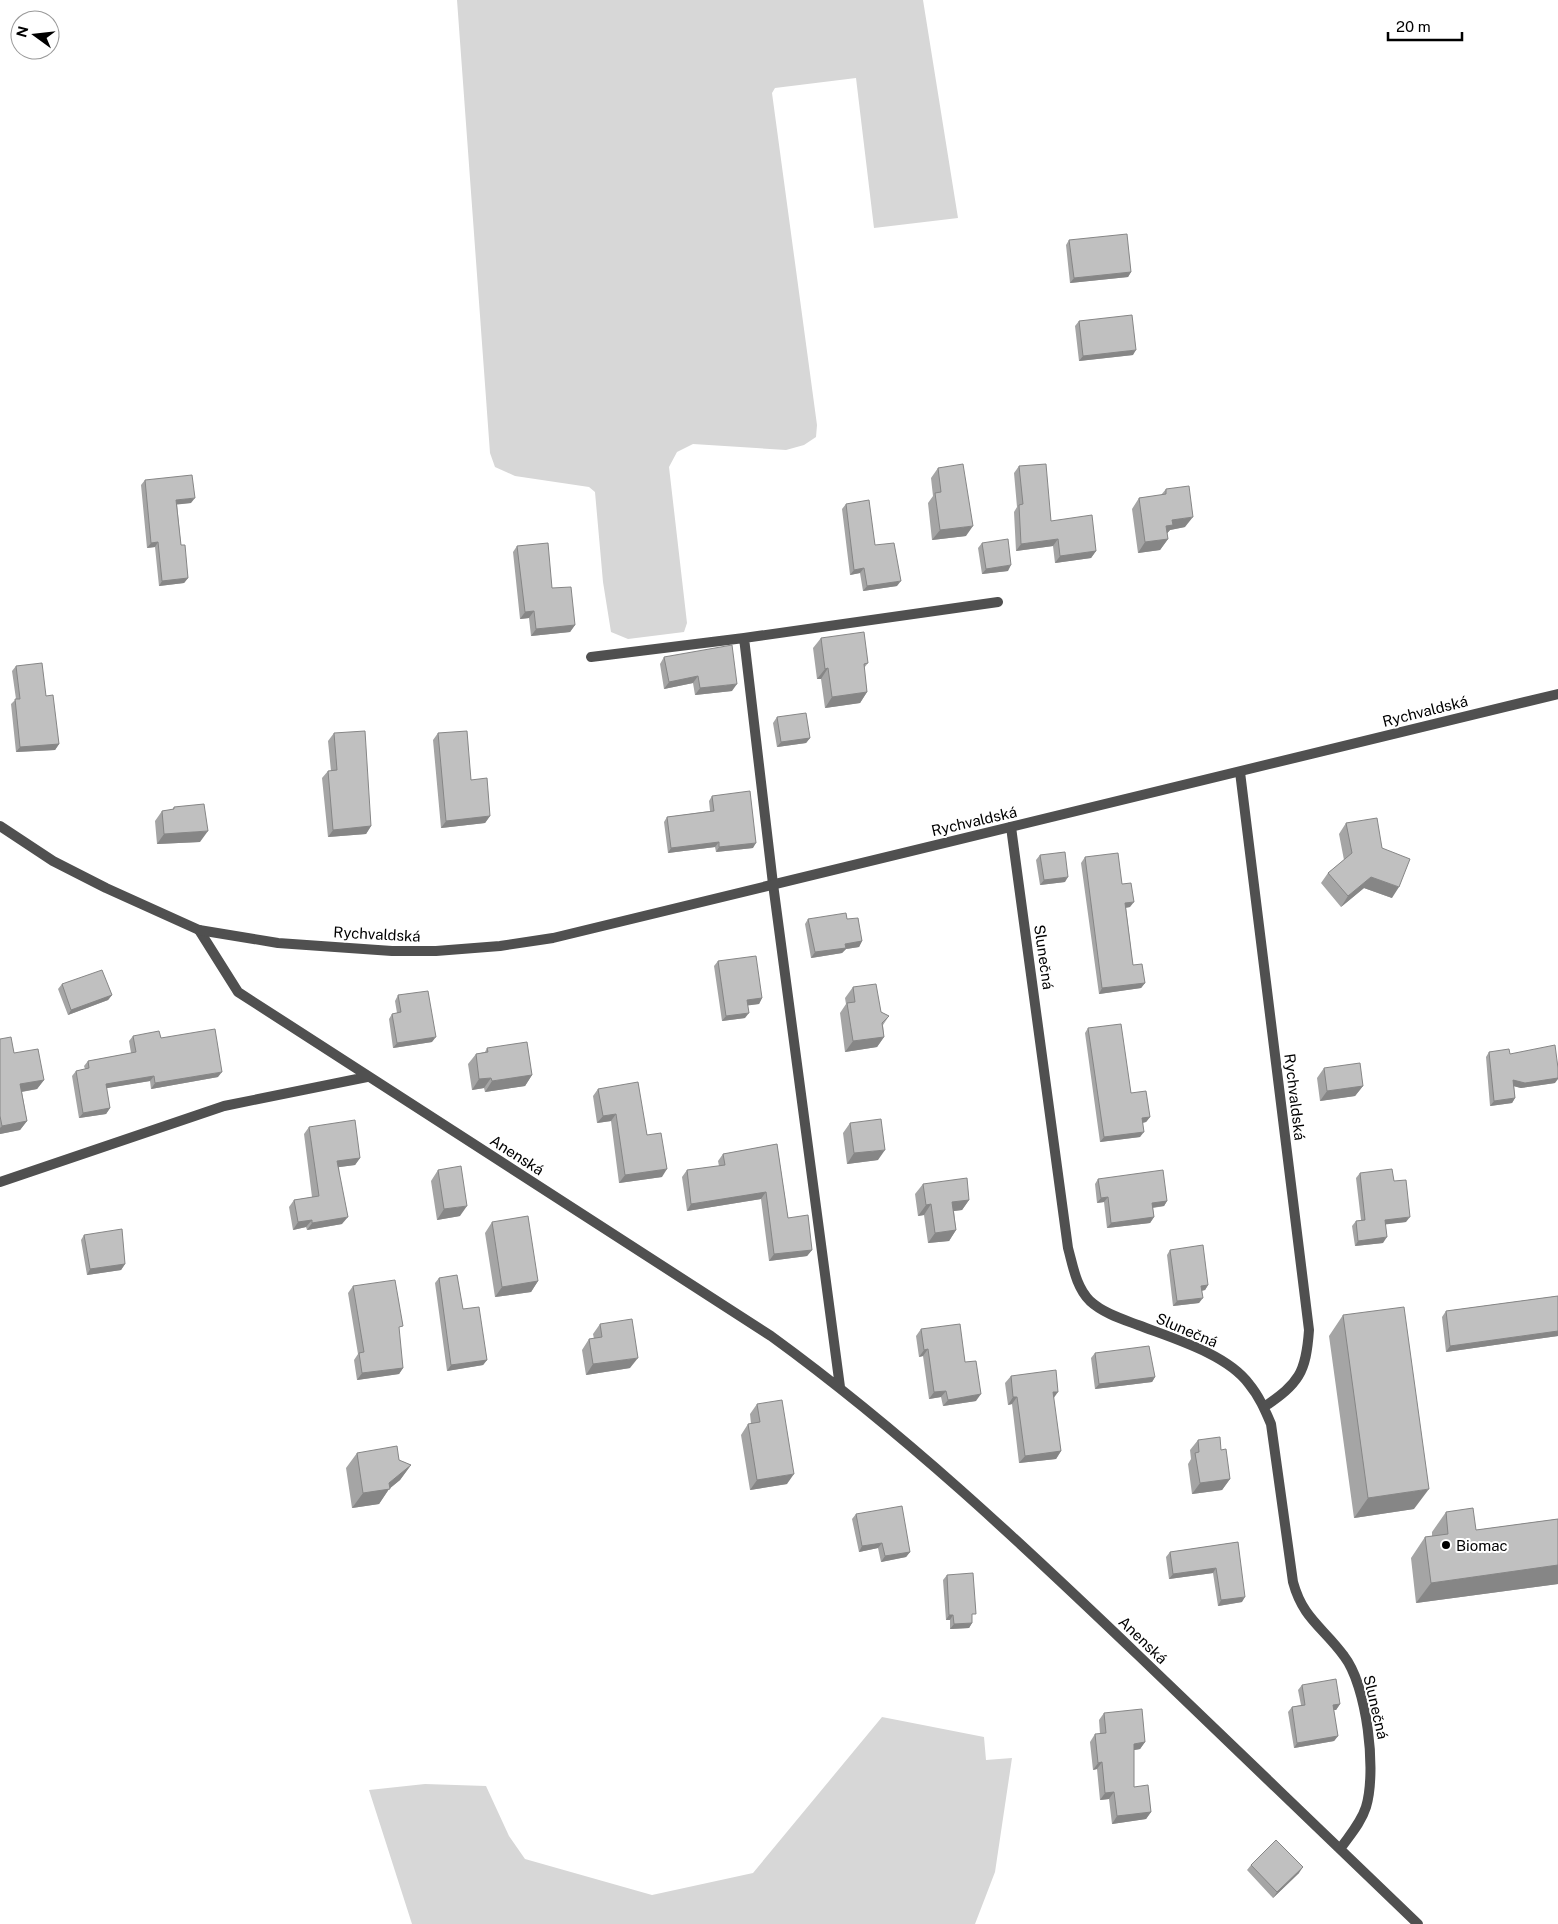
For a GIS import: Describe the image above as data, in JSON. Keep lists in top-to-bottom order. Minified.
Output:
{"streets":{"street":["Rychvaldská","Slunečná","Anenská"]},"crossings":[["Rychvaldská","Slunečná"],["Rychvaldská","Anenská"],["Slunečná","Anenská"]],"places":["Biomac"],"scale_bar":"20 m","north":"left"}
